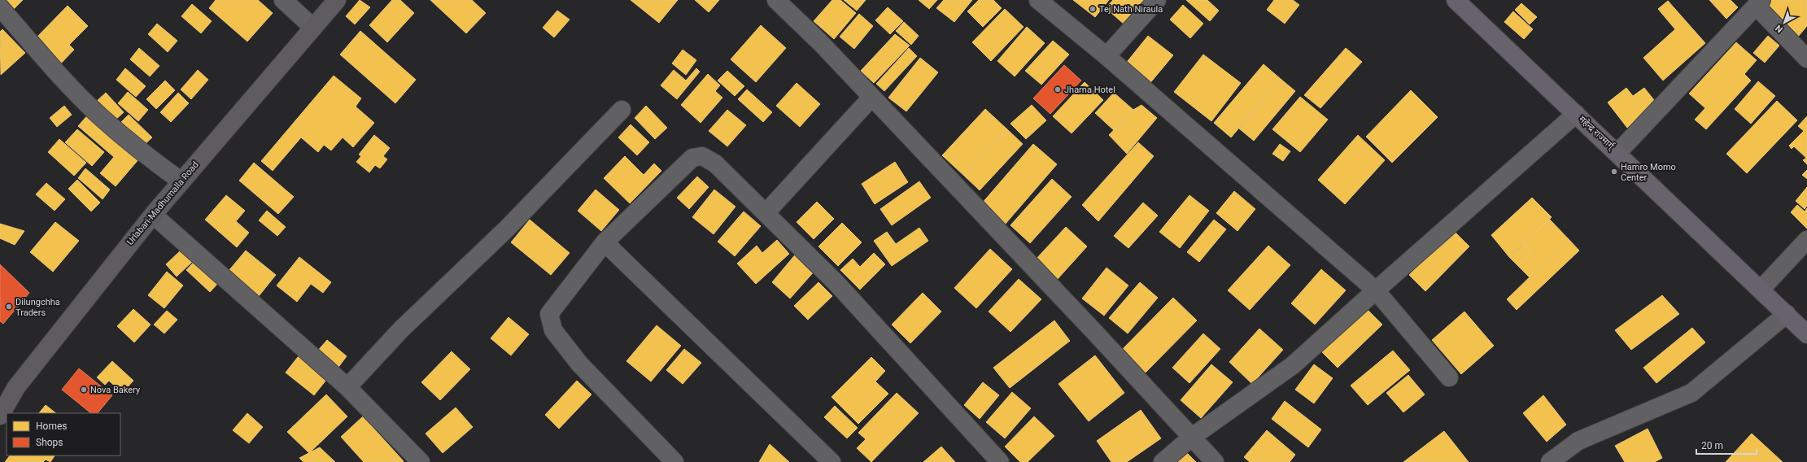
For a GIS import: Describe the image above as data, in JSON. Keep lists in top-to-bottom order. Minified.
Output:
{"streets":{"highway":["महेन्द्र राज्मार्ग्"],"main road":["Urlabari-Madhumalla Road"]},"places":["Tej Nath Niraula","Jharna Hotel","Hamro Momo Center","Dilungchha Traders","Nova Bakery"],"legend":["Homes","Shops"],"scale_bar":"20 m","north":"bottom left"}
